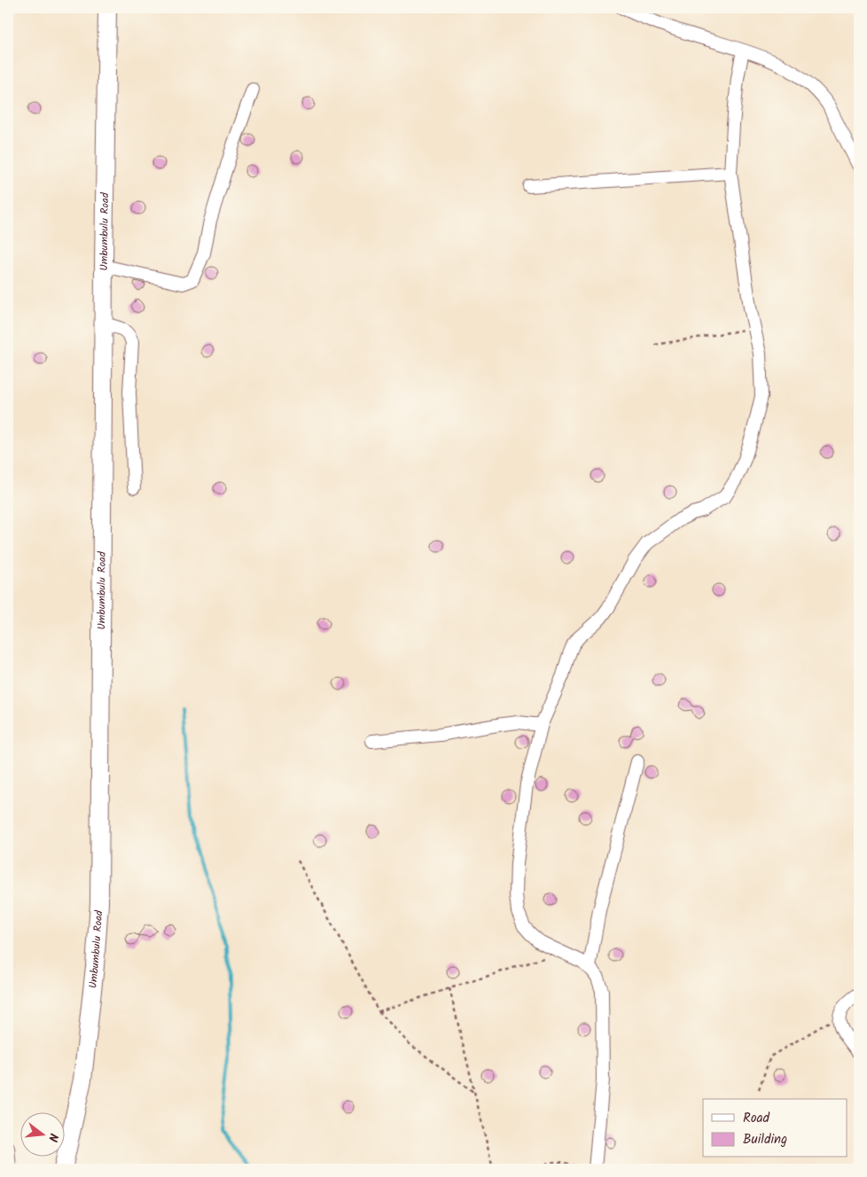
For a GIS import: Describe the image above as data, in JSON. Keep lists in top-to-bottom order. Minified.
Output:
{"streets":{"main road":["Umbumbulu Road"]},"legend":["Road","Building"],"north":"right"}
